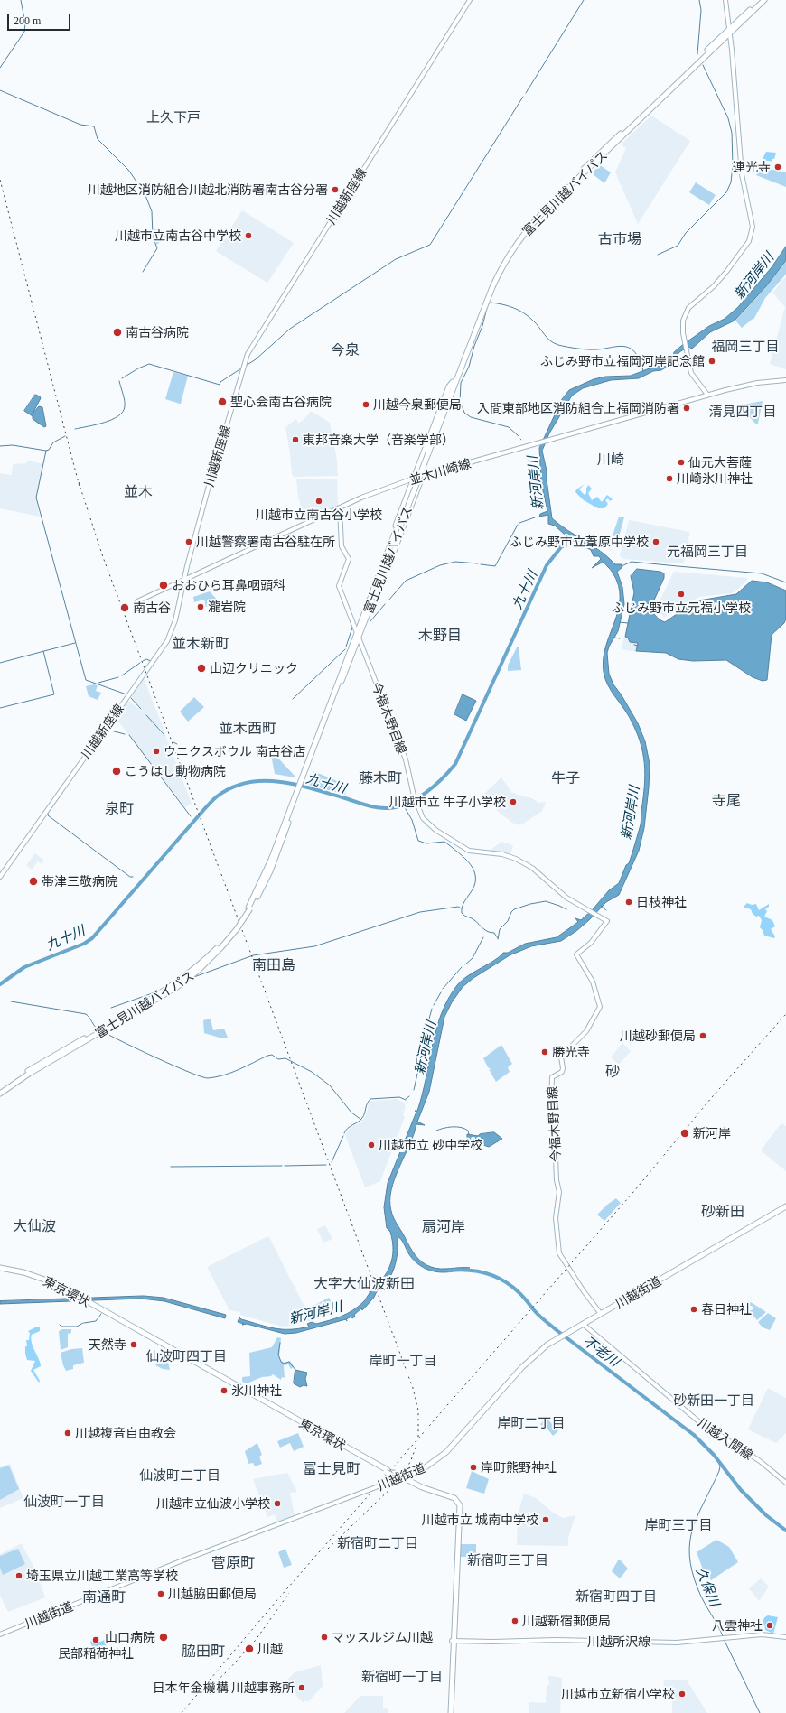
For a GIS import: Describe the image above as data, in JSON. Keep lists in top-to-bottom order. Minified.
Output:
{"streets":{"highway":["富士見川越バイパス","東京環状","川越街道"],"main road":["川越新座線","並木川崎線","今福木野目線","川越入間線","川越所沢線"]},"crossings":[["富士見川越バイパス","今福木野目線"],["川越新座線","並木川崎線"],["並木川崎線","今福木野目線"],["今福木野目線","川越街道"],["東京環状","川越街道"],["東京環状","川越所沢線"],["川越街道","川越入間線"]],"districts":["上久下戸","古市場","福岡三丁目","今泉","清見四丁目","川崎","並木","元福岡三丁目","木野目","並木新町","並木西町","藤木町","牛子","寺尾","泉町","南田島","砂","砂新田","大仙波","扇河岸","大字大仙波新田","仙波町四丁目","岸町一丁目","砂新田一丁目","岸町二丁目","富士見町","仙波町二丁目","仙波町一丁目","岸町三丁目","新宿町二丁目","新宿町三丁目","菅原町","新宿町四丁目","南通町","脇田町","新宿町一丁目"],"water":["新河岸川","九十川","不老川","久保川"],"places":["連光寺","川越地区消防組合川越北消防署南古谷分署","川越市立南古谷中学校","南古谷病院","ふじみ野市立福岡河岸記念館","聖心会南古谷病院","川越今泉郵便局","入間東部地区消防組合上福岡消防署","東邦音楽大学（音楽学部）","仙元大菩薩","川崎氷川神社","川越市立南古谷小学校","川越警察署南古谷駐在所","ふじみ野市立葦原中学校","おおひら耳鼻咽頭科","ふじみ野市立元福小学校","瀧岩院","南古谷","山辺クリニック","ウニクスボウル 南古谷店","こうはし動物病院","川越市立 牛子小学校","帯津三敬病院","日枝神社","川越砂郵便局","勝光寺","新河岸","川越市立 砂中学校","春日神社","天然寺","氷川神社","川越複音自由教会","岸町熊野神社","川越市立仙波小学校","川越市立 城南中学校","埼玉県立川越工業高等学校","川越脇田郵便局","川越新宿郵便局","八雲神社","山口病院","マッスルジム川越","民部稲荷神社","川越","日本年金機構 川越事務所","川越市立新宿小学校"],"scale_bar":"200 m"}
